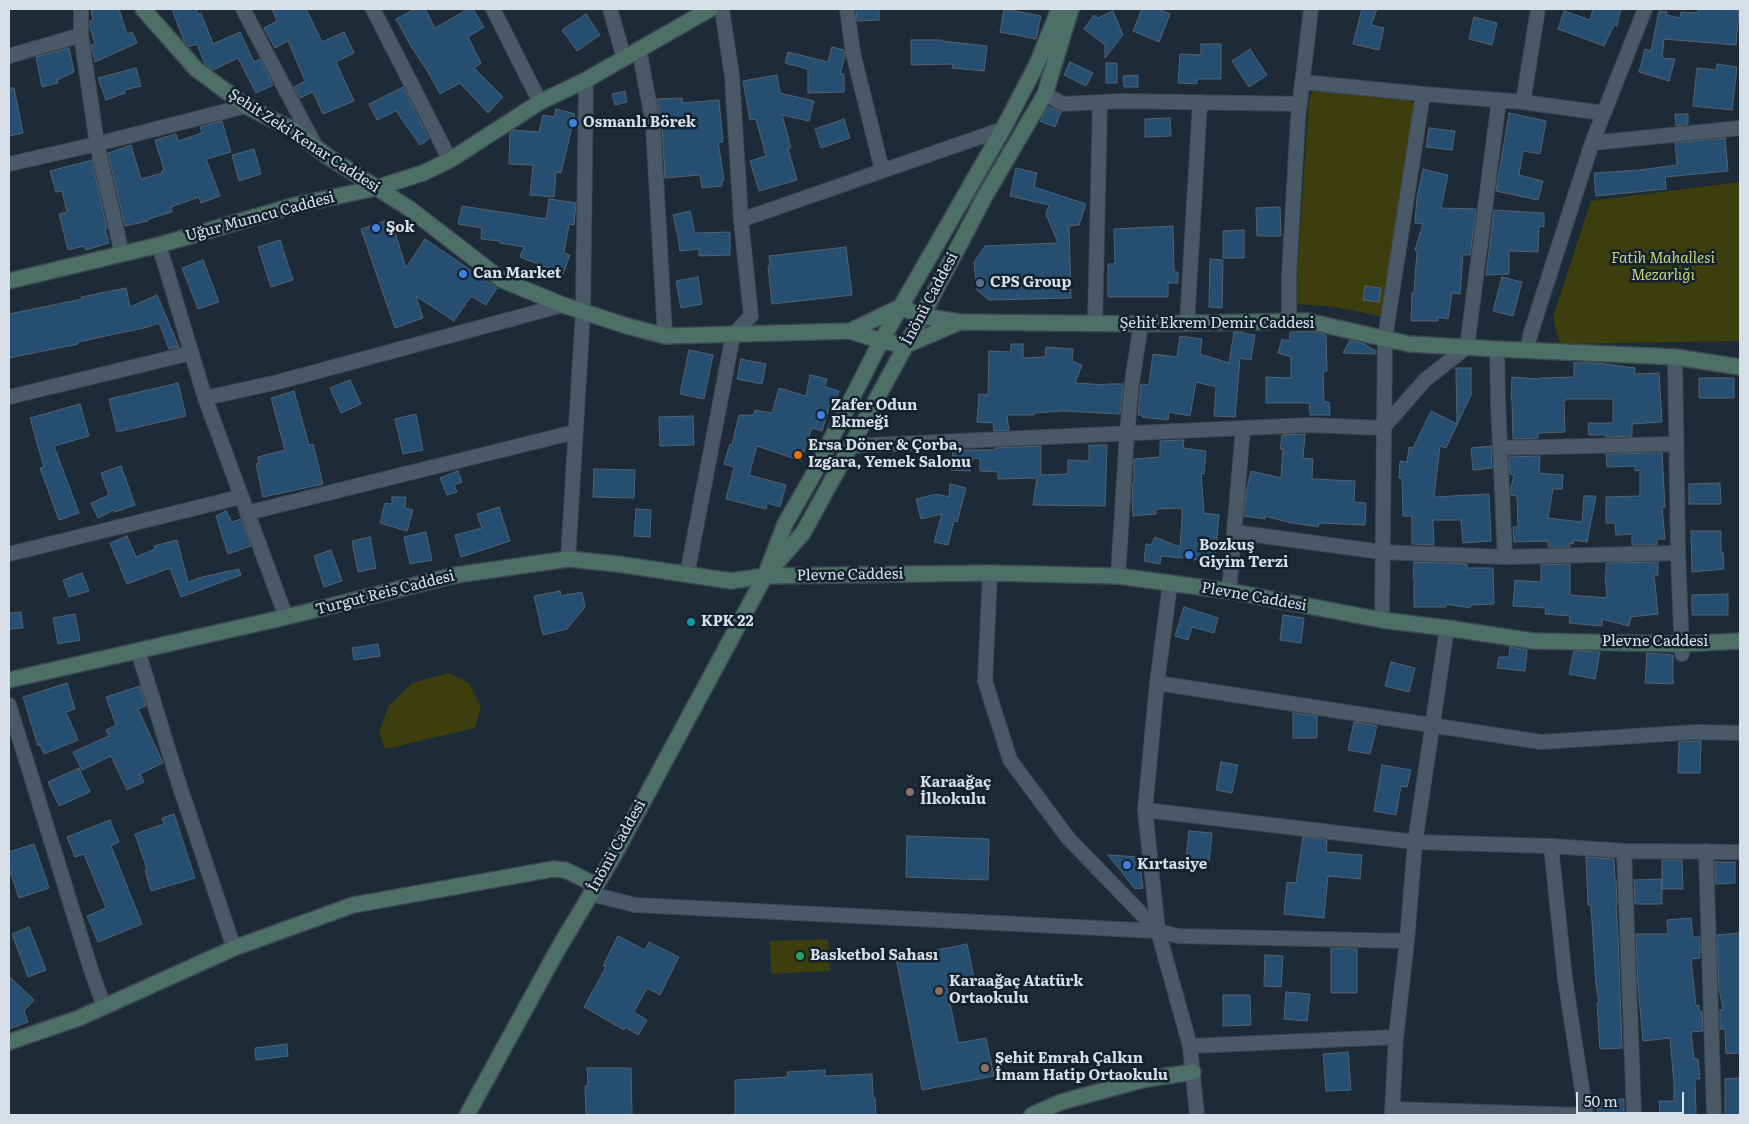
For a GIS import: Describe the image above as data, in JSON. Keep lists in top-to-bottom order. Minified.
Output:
{"streets":{"street":["Şehit Zeki Kenar Caddesi","Uğur Mumcu Caddesi","İnönü Caddesi","Şehit Ekrem Demir Caddesi","Plevne Caddesi","Turgut Reis Caddesi"]},"crossings":[["Şehit Zeki Kenar Caddesi","Uğur Mumcu Caddesi"],["İnönü Caddesi","Şehit Ekrem Demir Caddesi"],["İnönü Caddesi","Plevne Caddesi"],["İnönü Caddesi","Turgut Reis Caddesi"],["Plevne Caddesi","Turgut Reis Caddesi"]],"parks":["Fatih Mahallesi Mezarlığı"],"places":["Osmanlı Börek","Şok","Can Market","CPS Group","Zafer Odun Ekmeği","Ersa Döner & Çorba, Izgara, Yemek Salonu","Bozkuş Giyim Terzi","KPK 22","Karaağaç İlkokulu","Kırtasiye","Basketbol Sahası","Karaağaç Atatürk Ortaokulu","Şehit Emrah Çalkın İmam Hatip Ortaokulu"],"scale_bar":"50 m"}
